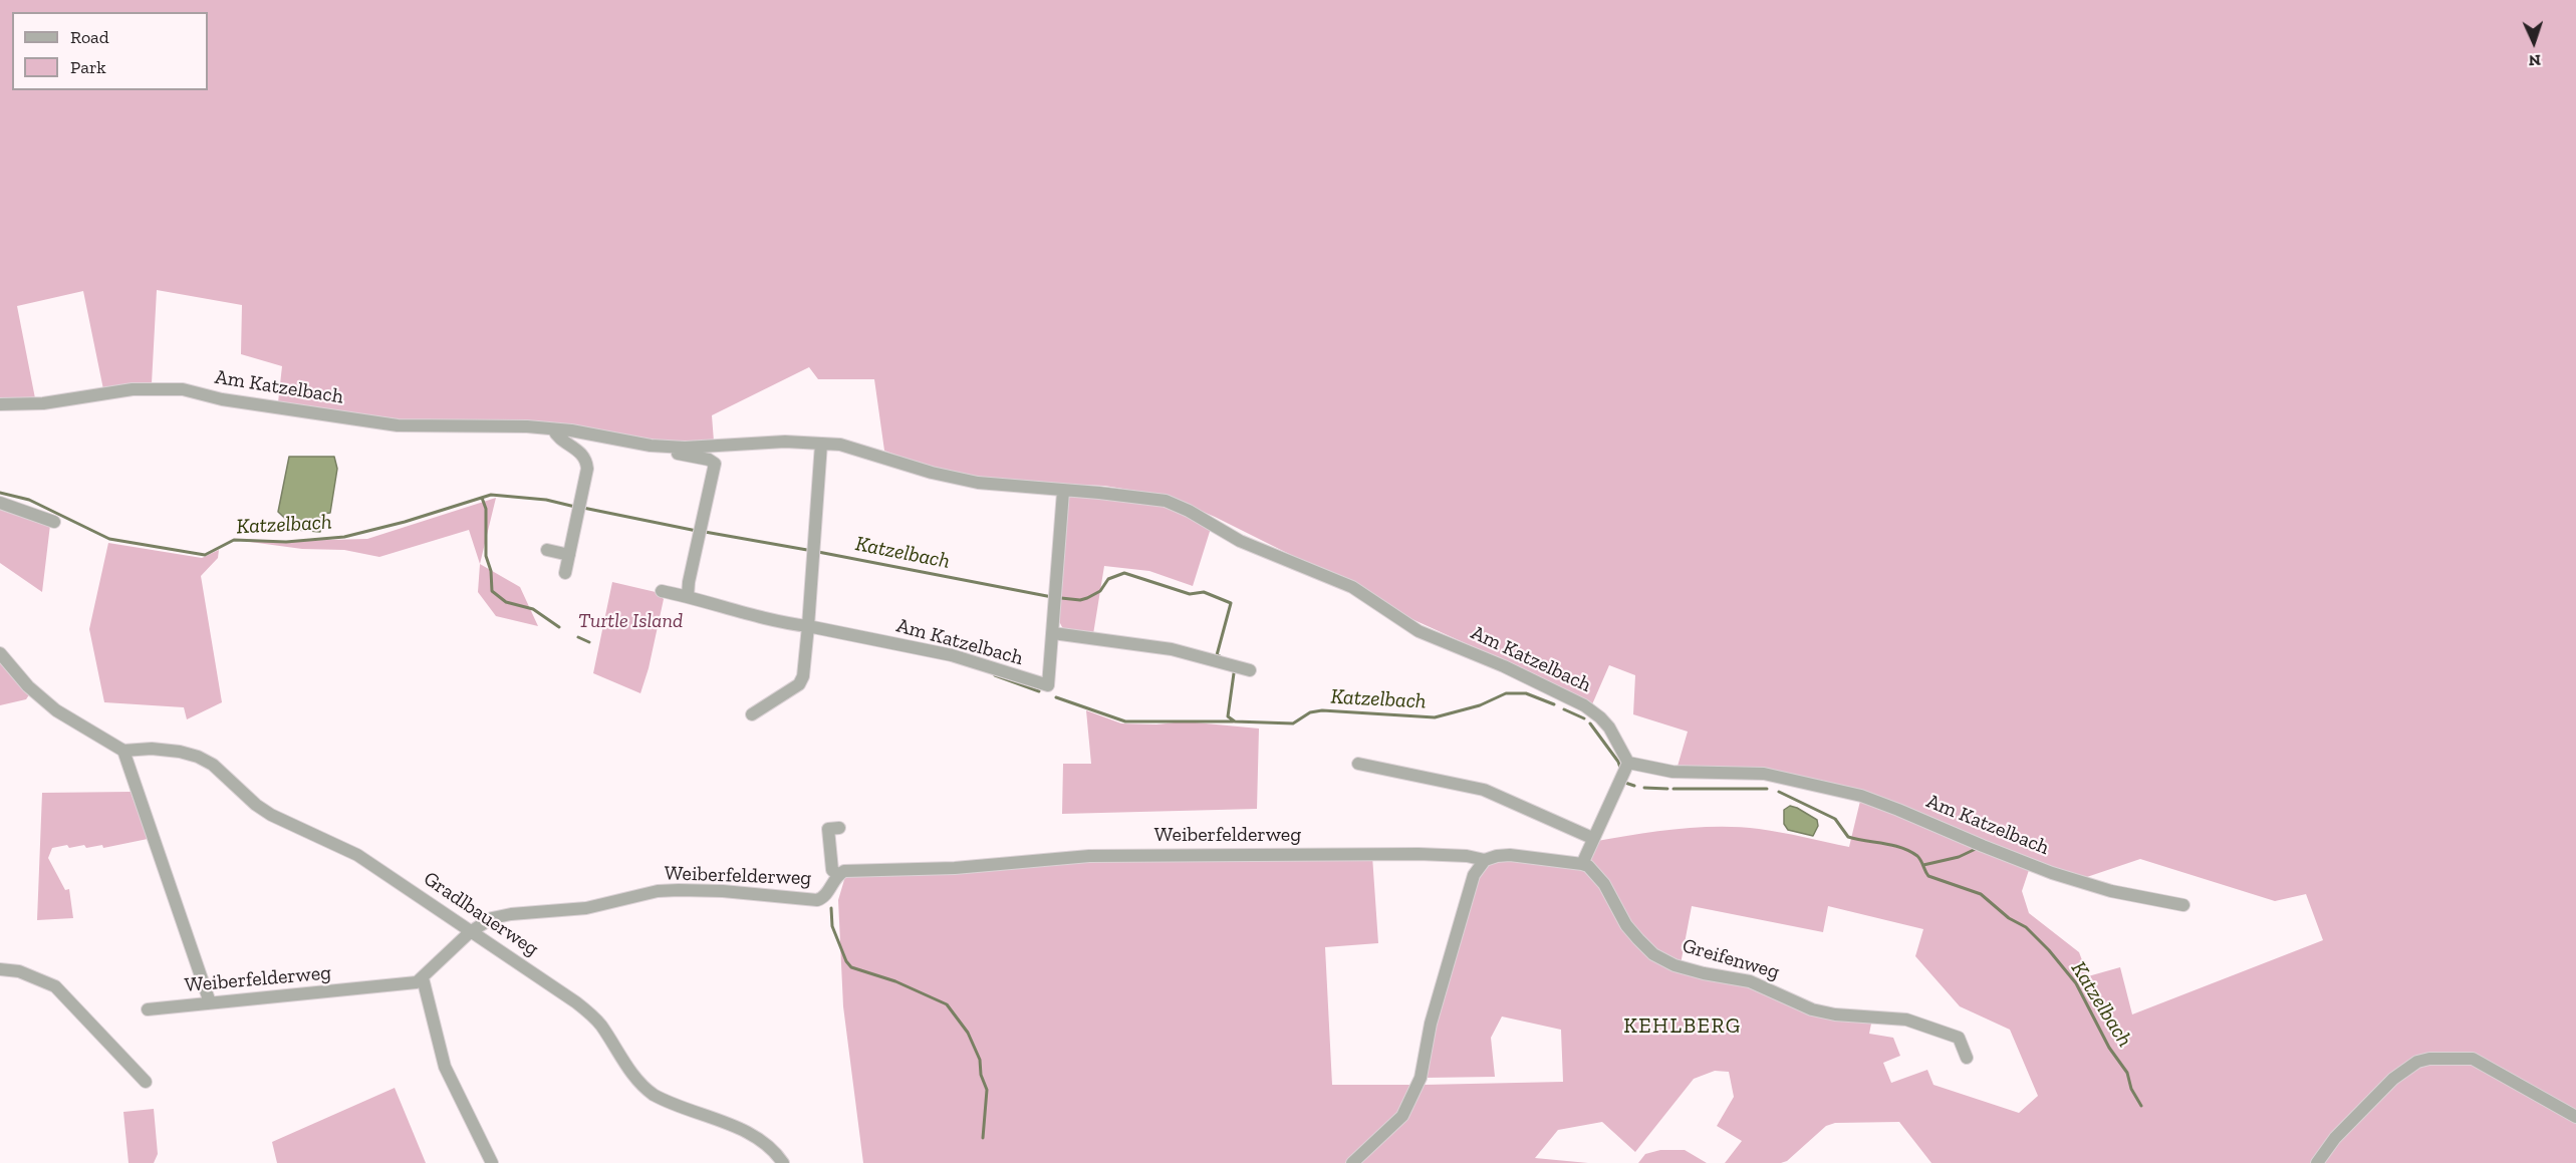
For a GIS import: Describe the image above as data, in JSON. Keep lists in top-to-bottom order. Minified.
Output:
{"streets":{"street":["Am Katzelbach","Weiberfelderweg","Gradlbauerweg","Greifenweg"]},"crossings":[["Weiberfelderweg","Gradlbauerweg"]],"districts":["KEHLBERG"],"water":["Katzelbach"],"parks":["Turtle Island"],"legend":["Road","Park"],"north":"bottom"}
